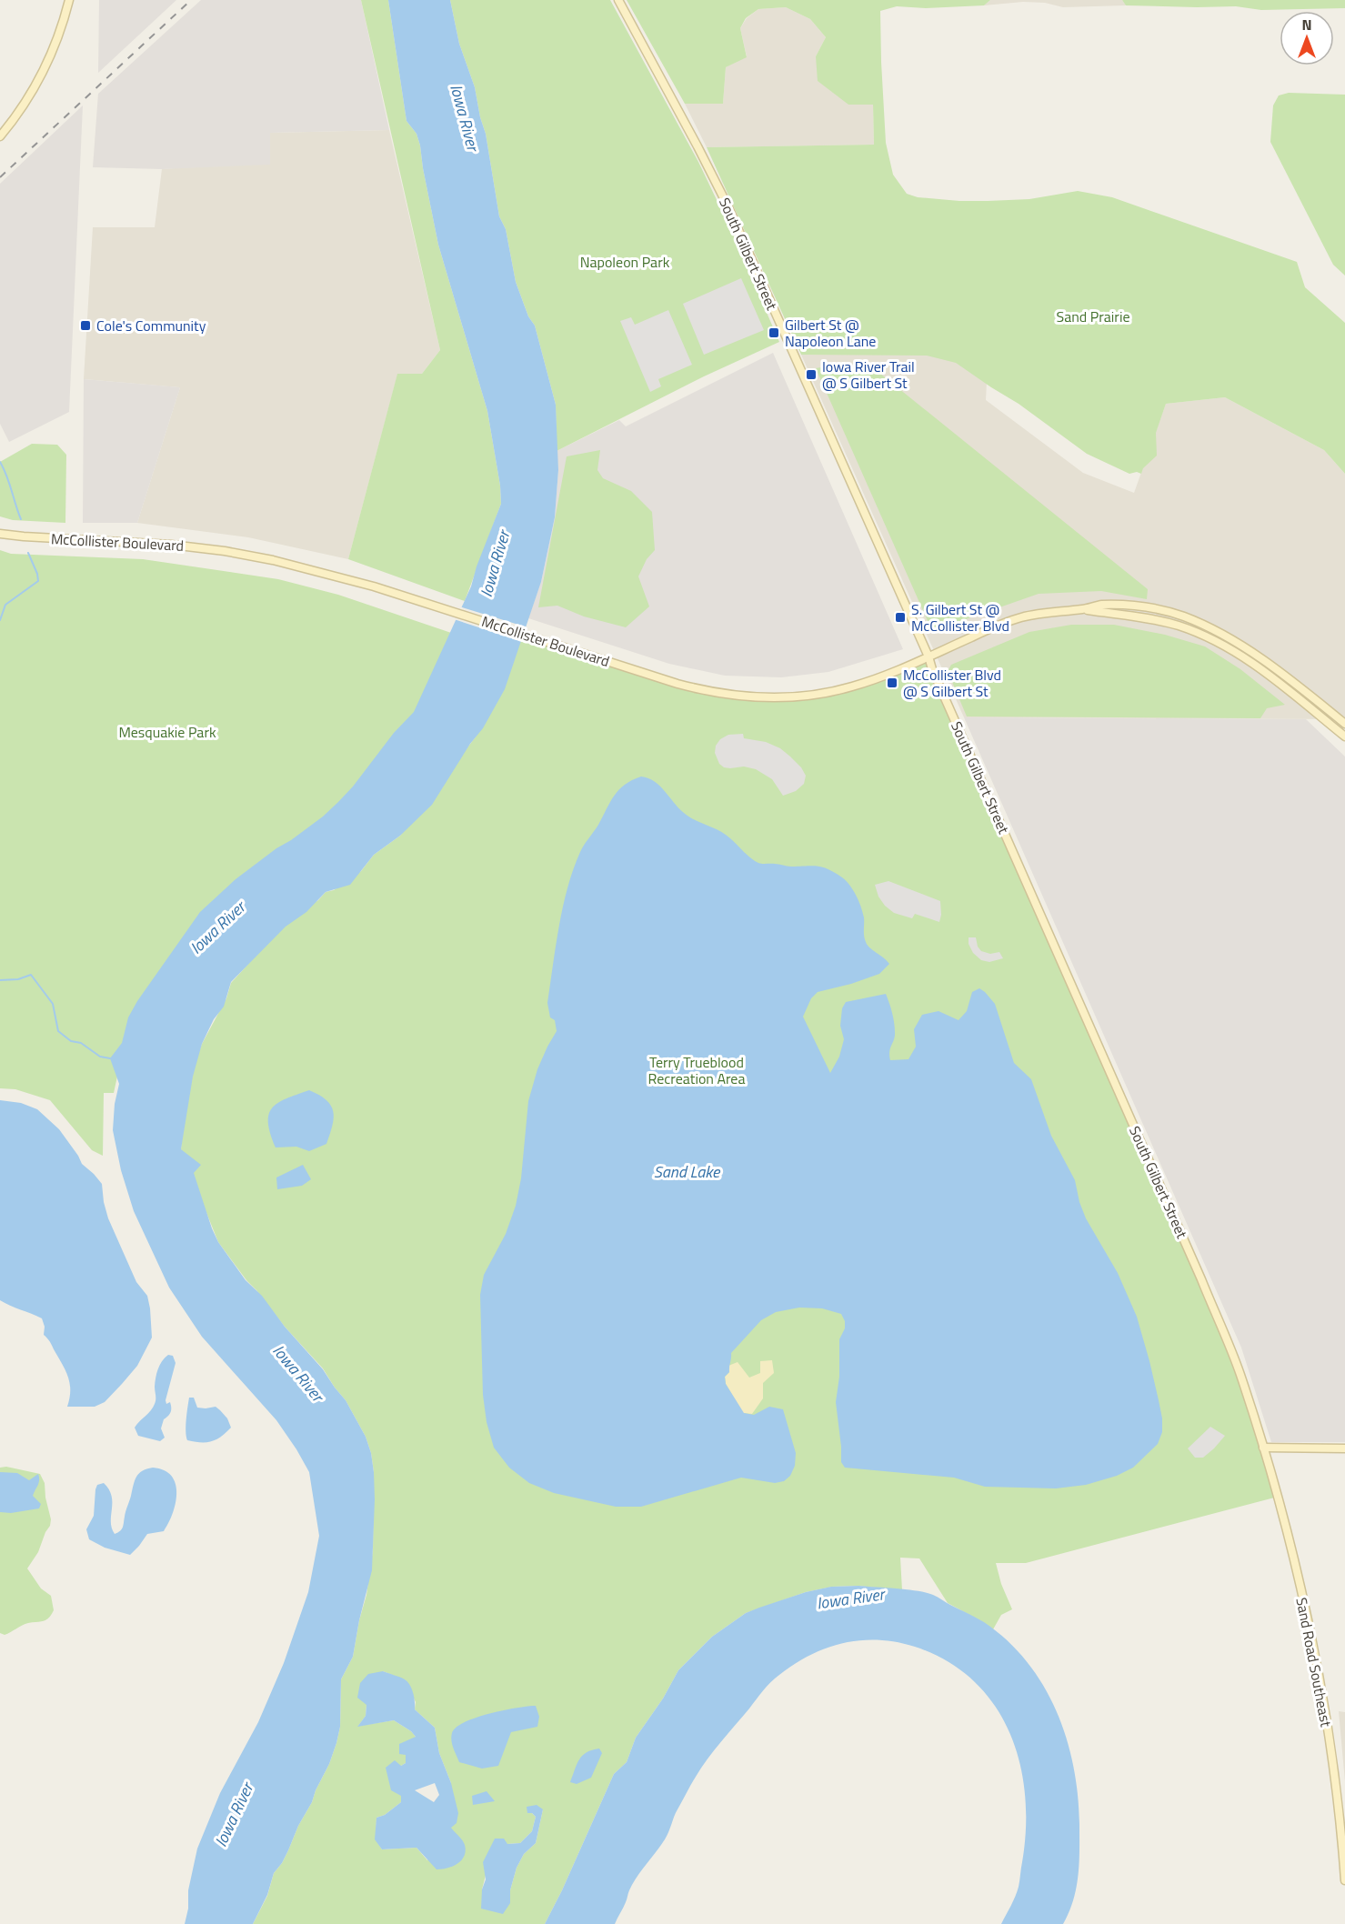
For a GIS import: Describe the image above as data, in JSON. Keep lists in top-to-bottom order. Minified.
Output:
{"streets":{"main road":["South Gilbert Street","McCollister Boulevard","Sand Road Southeast"]},"crossings":[["South Gilbert Street","McCollister Boulevard"],["South Gilbert Street","Sand Road Southeast"]],"water":["Iowa River","Sand Lake"],"parks":["Napoleon Park","Sand Prairie","Mesquakie Park","Terry Trueblood Recreation Area"],"places":{"transit":["Cole's Community","Gilbert St @ Napoleon Lane","Iowa River Trail @ S Gilbert St","S. Gilbert St @ McCollister Blvd","McCollister Blvd @ S Gilbert St"]},"north":"top"}
